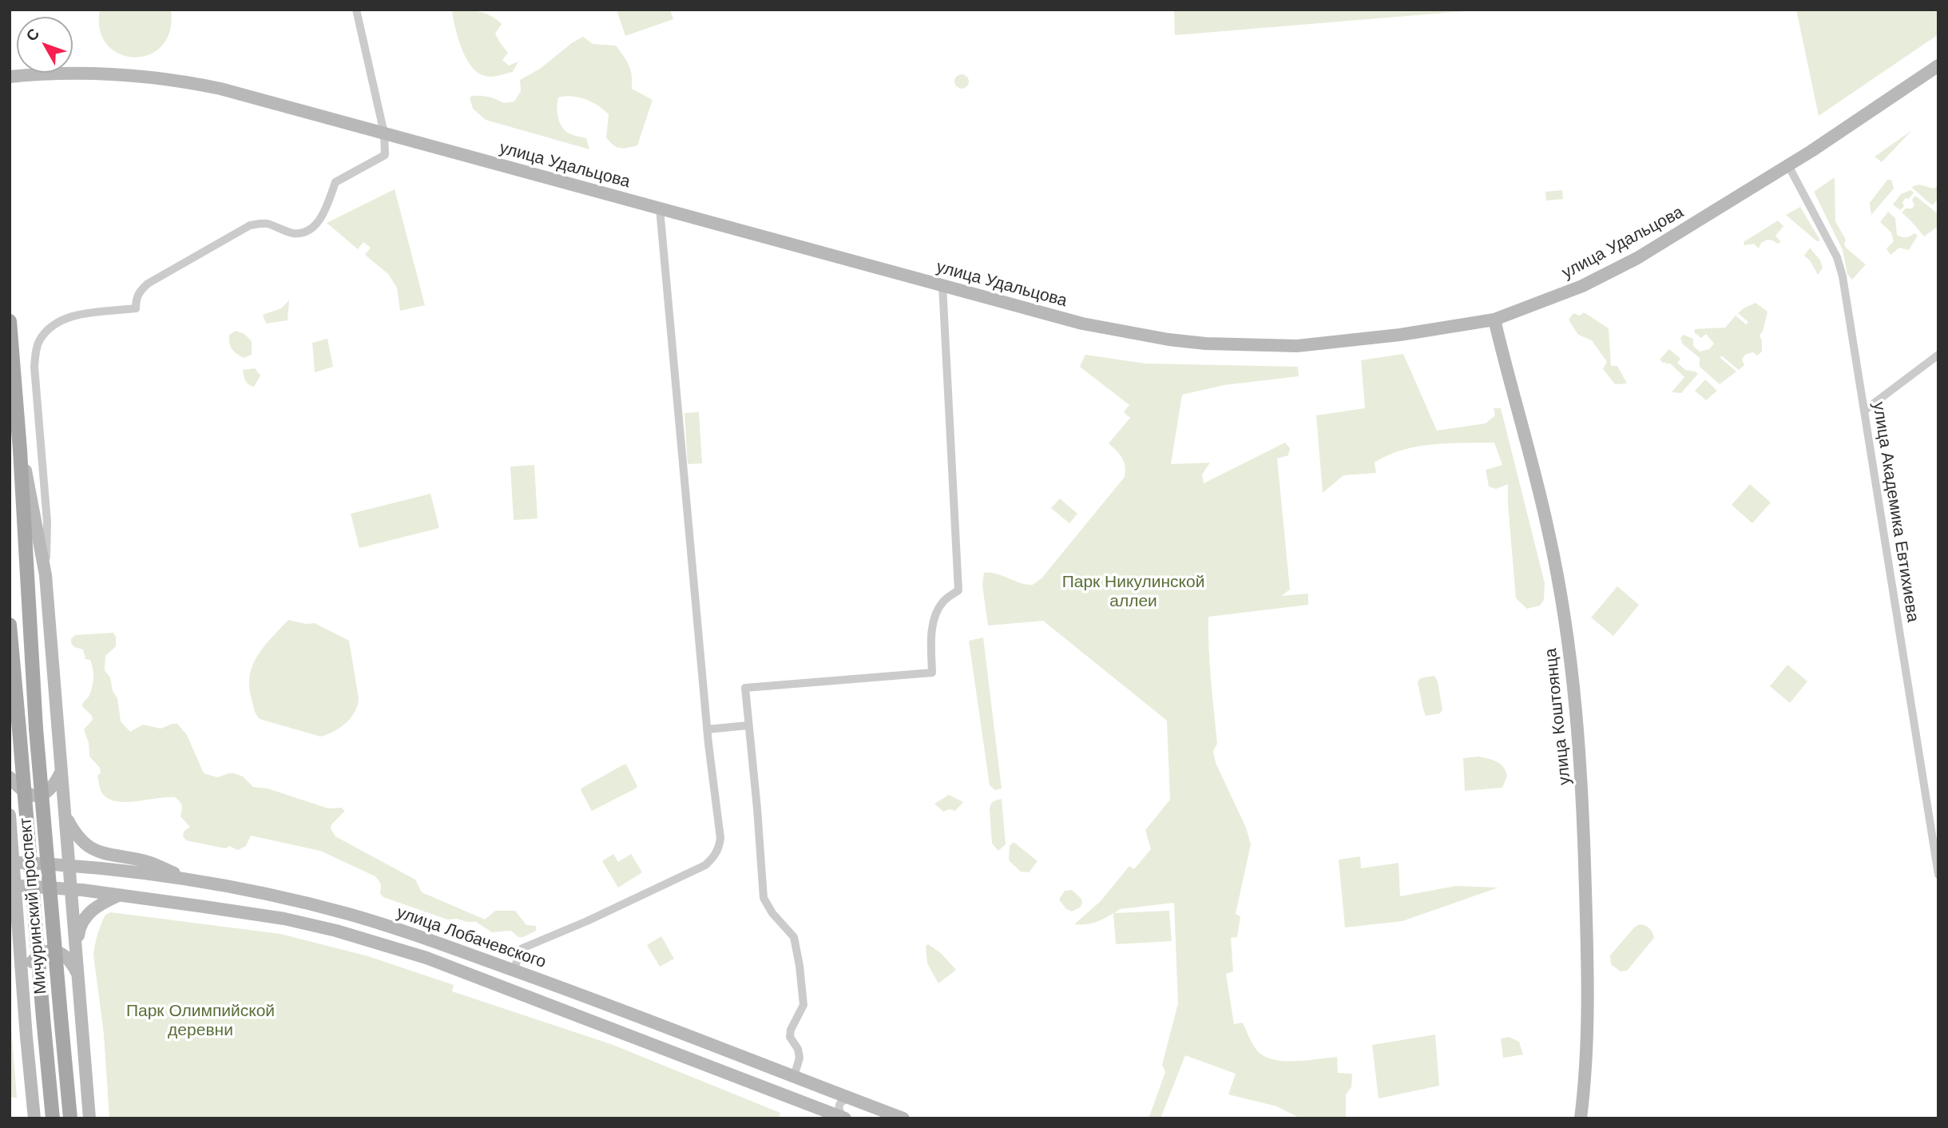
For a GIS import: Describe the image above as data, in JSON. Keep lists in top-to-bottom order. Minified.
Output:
{"streets":{"main road":["улица Удальцова","улица Коштоянца","Мичуринский проспект","улица Лобачевского"],"street":["улица Академика Евтихиева"]},"crossings":[["улица Удальцова","улица Академика Евтихиева"],["улица Удальцова","улица Коштоянца"]],"parks":["Парк Никулинской аллеи","Парк Олимпийской деревни"],"north":"top left"}
